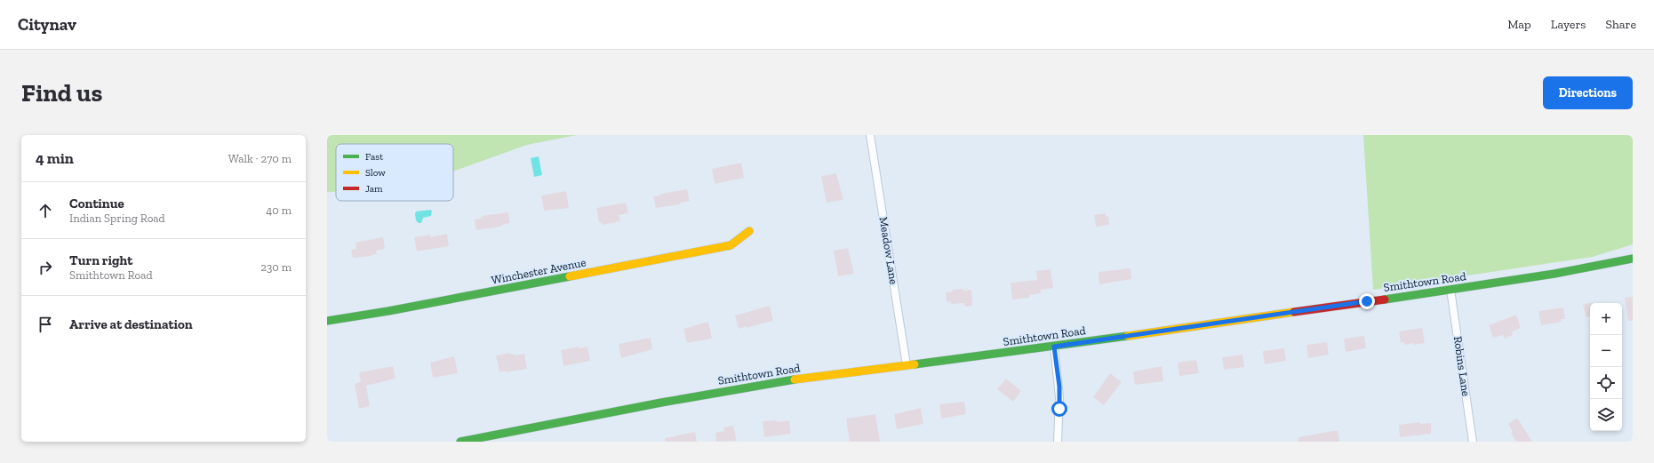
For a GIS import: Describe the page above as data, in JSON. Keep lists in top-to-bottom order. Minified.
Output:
{"streets":{"street":["Meadow Lane","Winchester Avenue","Smithtown Road","Robins Lane"]},"crossings":[["Meadow Lane","Smithtown Road"],["Smithtown Road","Robins Lane"]],"legend":["Fast","Slow","Jam"],"page":{"header":"Citynav","nav":["Map","Layers","Share"],"buttons":"Directions","title":"Find us","heading":["4 min","Walk · 270 m"],"list":[["Continue","Indian Spring Road","40 m"],["Turn right","Smithtown Road","230 m"],"Arrive at destination"],"map_buttons":["+","−"]}}
